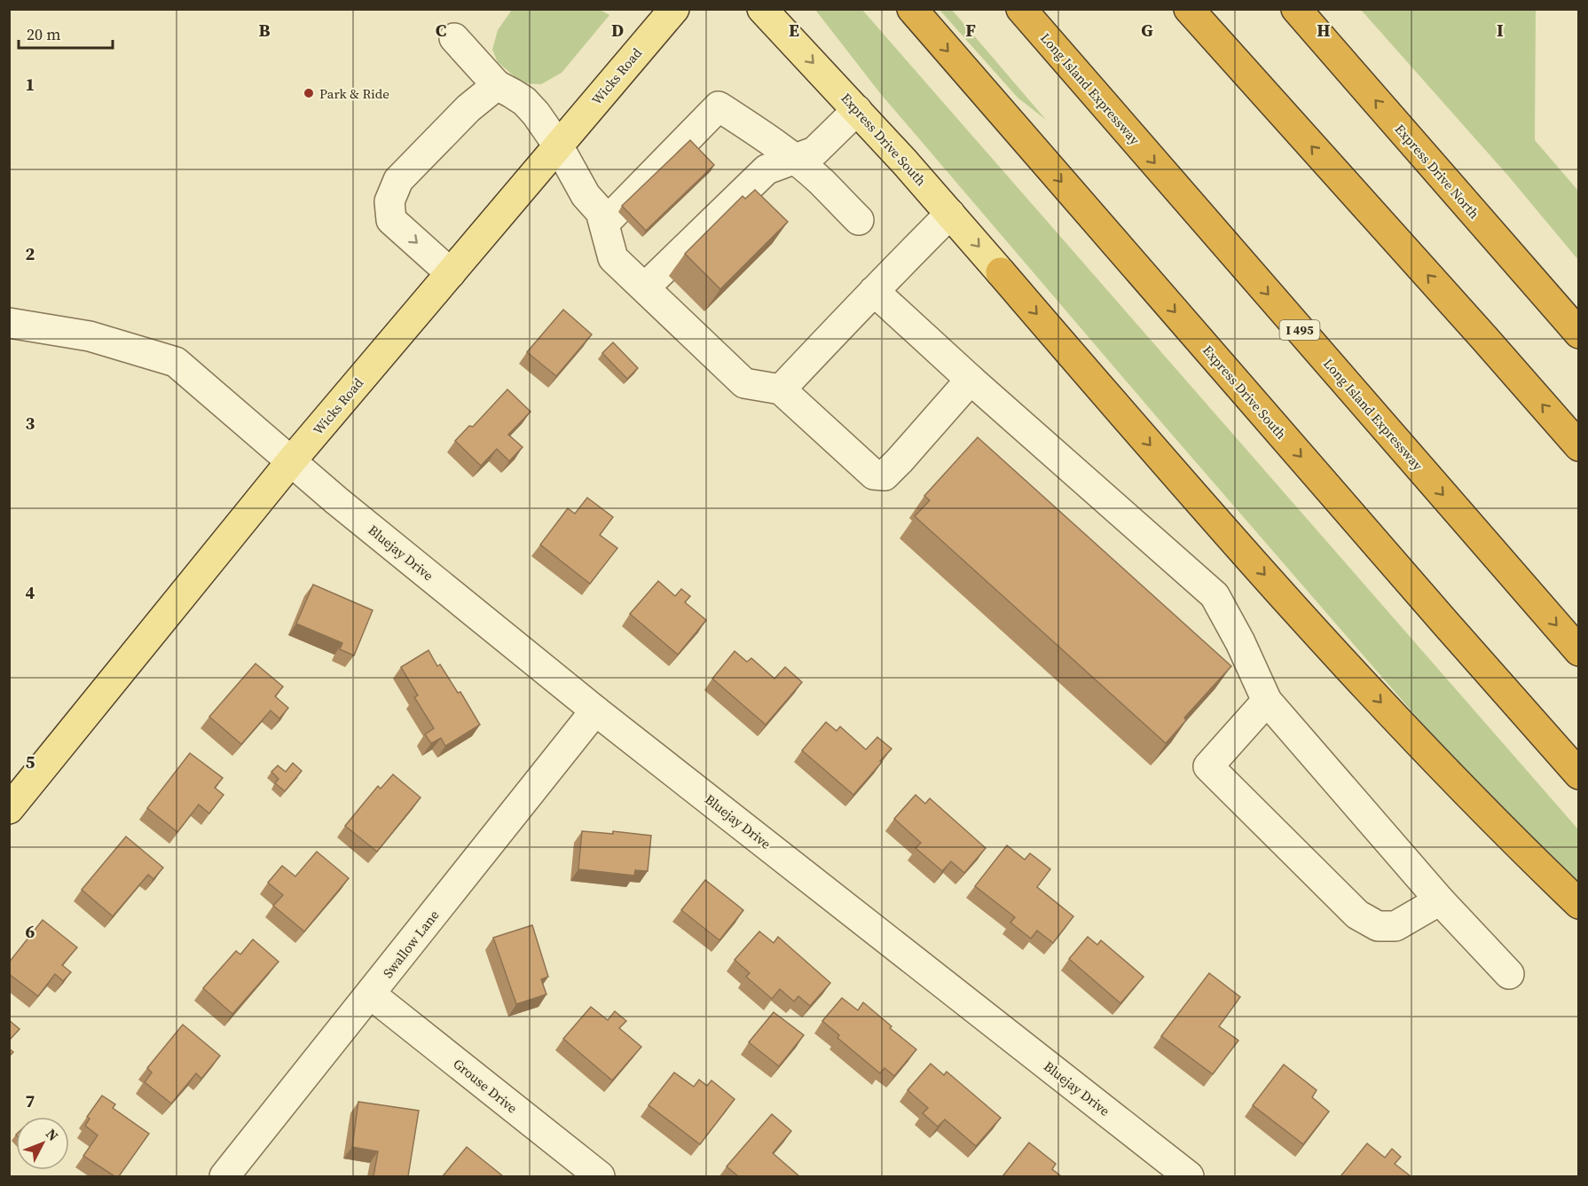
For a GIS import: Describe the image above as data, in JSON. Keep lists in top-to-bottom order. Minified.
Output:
{"streets":{"highway":["Long Island Expressway","Express Drive South","Express Drive North","I 495"],"main road":["Wicks Road"],"street":["Bluejay Drive","Swallow Lane","Grouse Drive"]},"crossings":[["Wicks Road","Bluejay Drive"],["Bluejay Drive","Swallow Lane"],["Swallow Lane","Grouse Drive"]],"one_way":["Express Drive South"],"places":["Park & Ride"],"scale_bar":"20 m","north":"top right","grid":{"columns":["B","C","D","E","F","G","H","I"],"rows":["1","2","3","4","5","6","7"]}}
